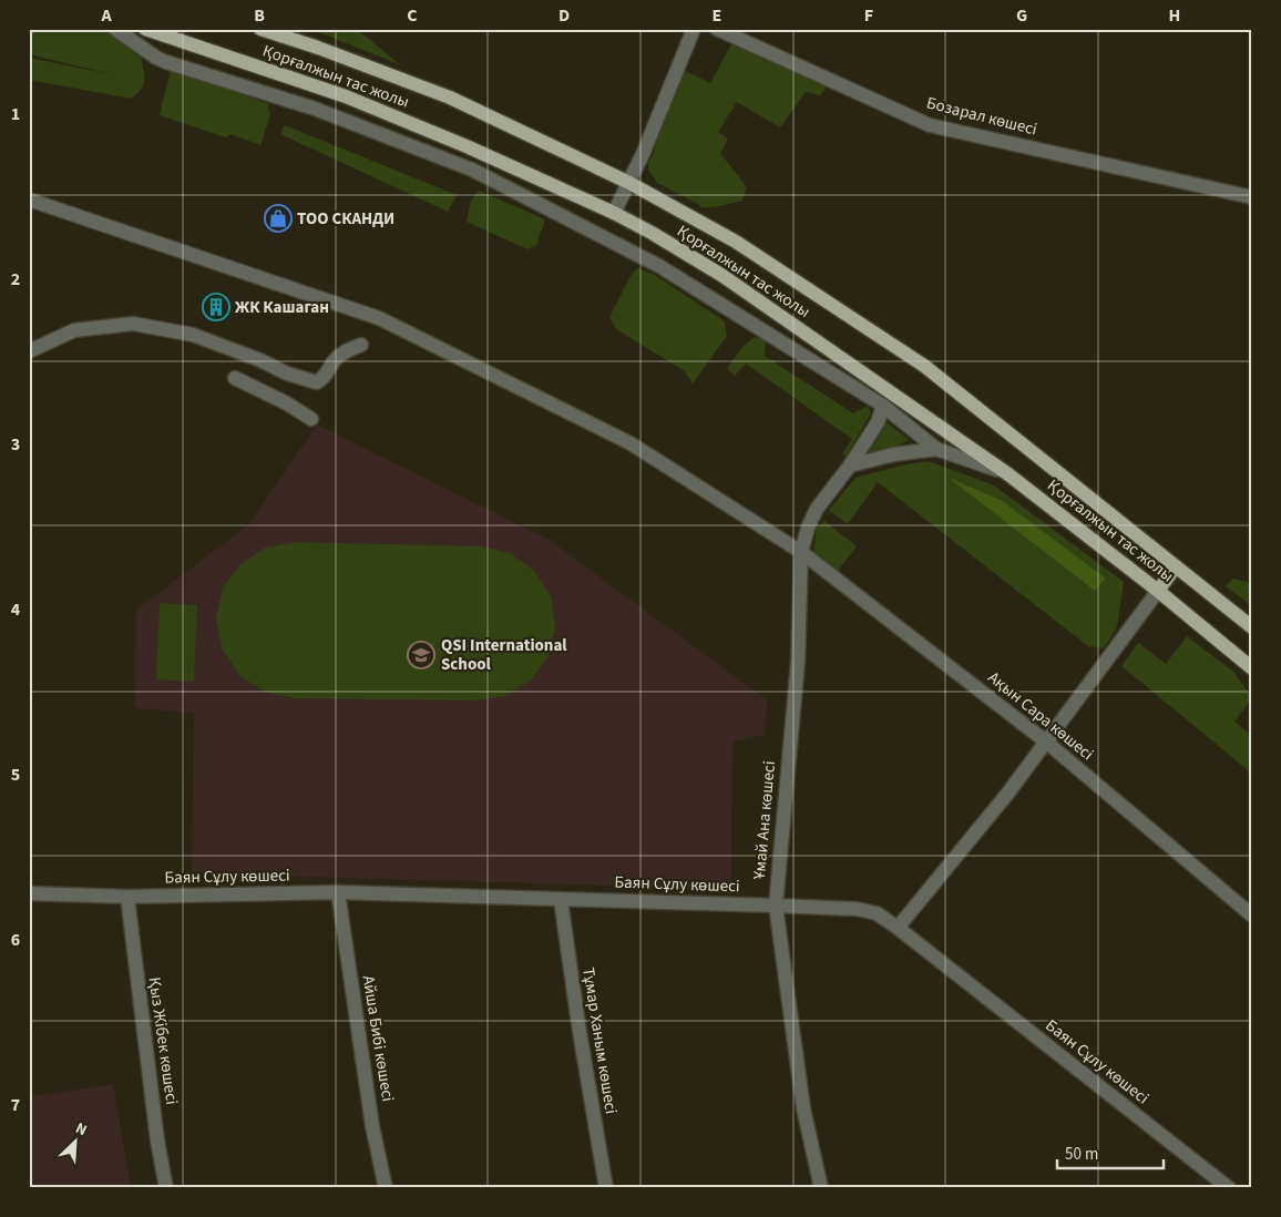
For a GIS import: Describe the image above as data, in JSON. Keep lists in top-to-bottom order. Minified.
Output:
{"streets":{"main road":["Қорғалжын тас жолы"],"street":["Бозарал көшесі","Ақын Сара көшесі","Ұмай Ана көшесі","Баян Сұлу көшесі","Айша Бибі көшесі","Қыз Жібек көшесі","Тұмар Ханым көшесі"]},"crossings":[["Ақын Сара көшесі","Ұмай Ана көшесі"],["Ұмай Ана көшесі","Баян Сұлу көшесі"],["Баян Сұлу көшесі","Айша Бибі көшесі"],["Баян Сұлу көшесі","Қыз Жібек көшесі"],["Баян Сұлу көшесі","Тұмар Ханым көшесі"]],"places":{"shop":["ТОО СКАНДИ"],"building":["ЖК Кашаган"],"school or university":["QSI International School"]},"scale_bar":"50 m","north":"top right","grid":{"columns":["A","B","C","D","E","F","G","H"],"rows":["1","2","3","4","5","6","7"]}}
